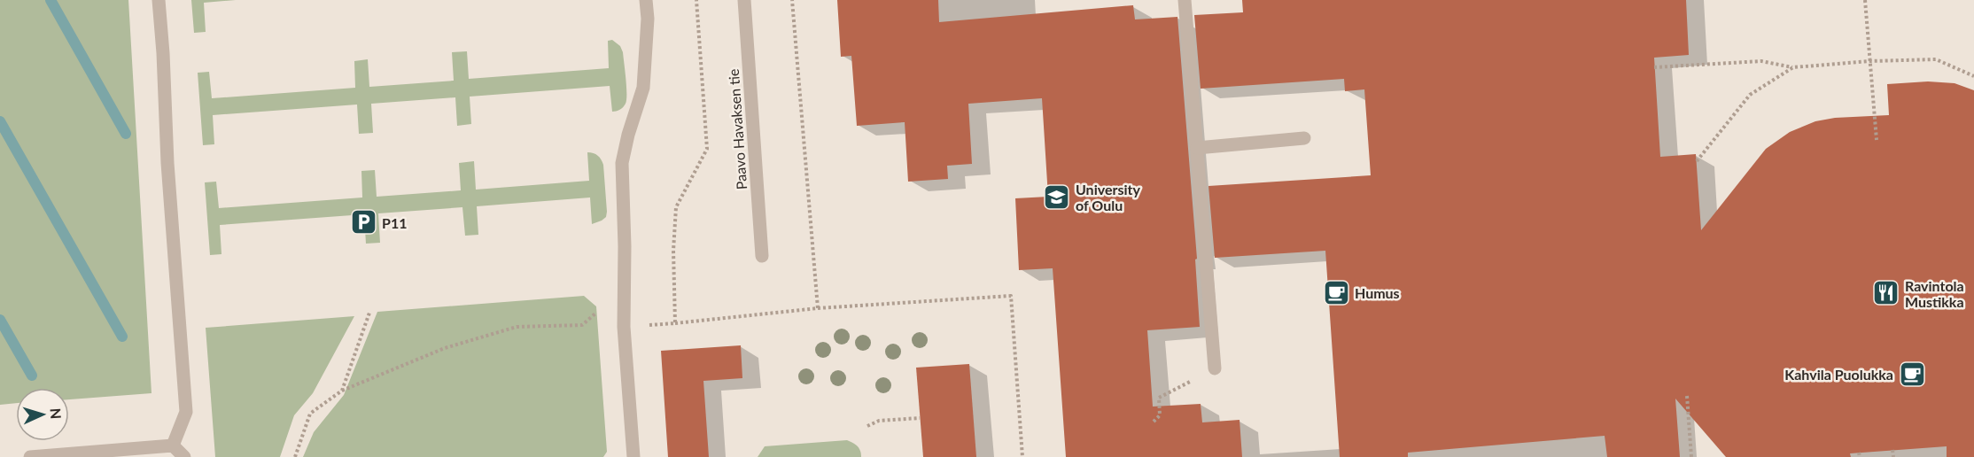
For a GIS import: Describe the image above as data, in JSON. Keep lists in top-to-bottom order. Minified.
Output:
{"streets":{"street":["Paavo Havaksen tie"]},"places":{"school or university":["University of Oulu"],"parking":["P11"],"cafe":["Humus","Kahvila Puolukka"],"restaurant":["Ravintola Mustikka"]},"north":"right"}
